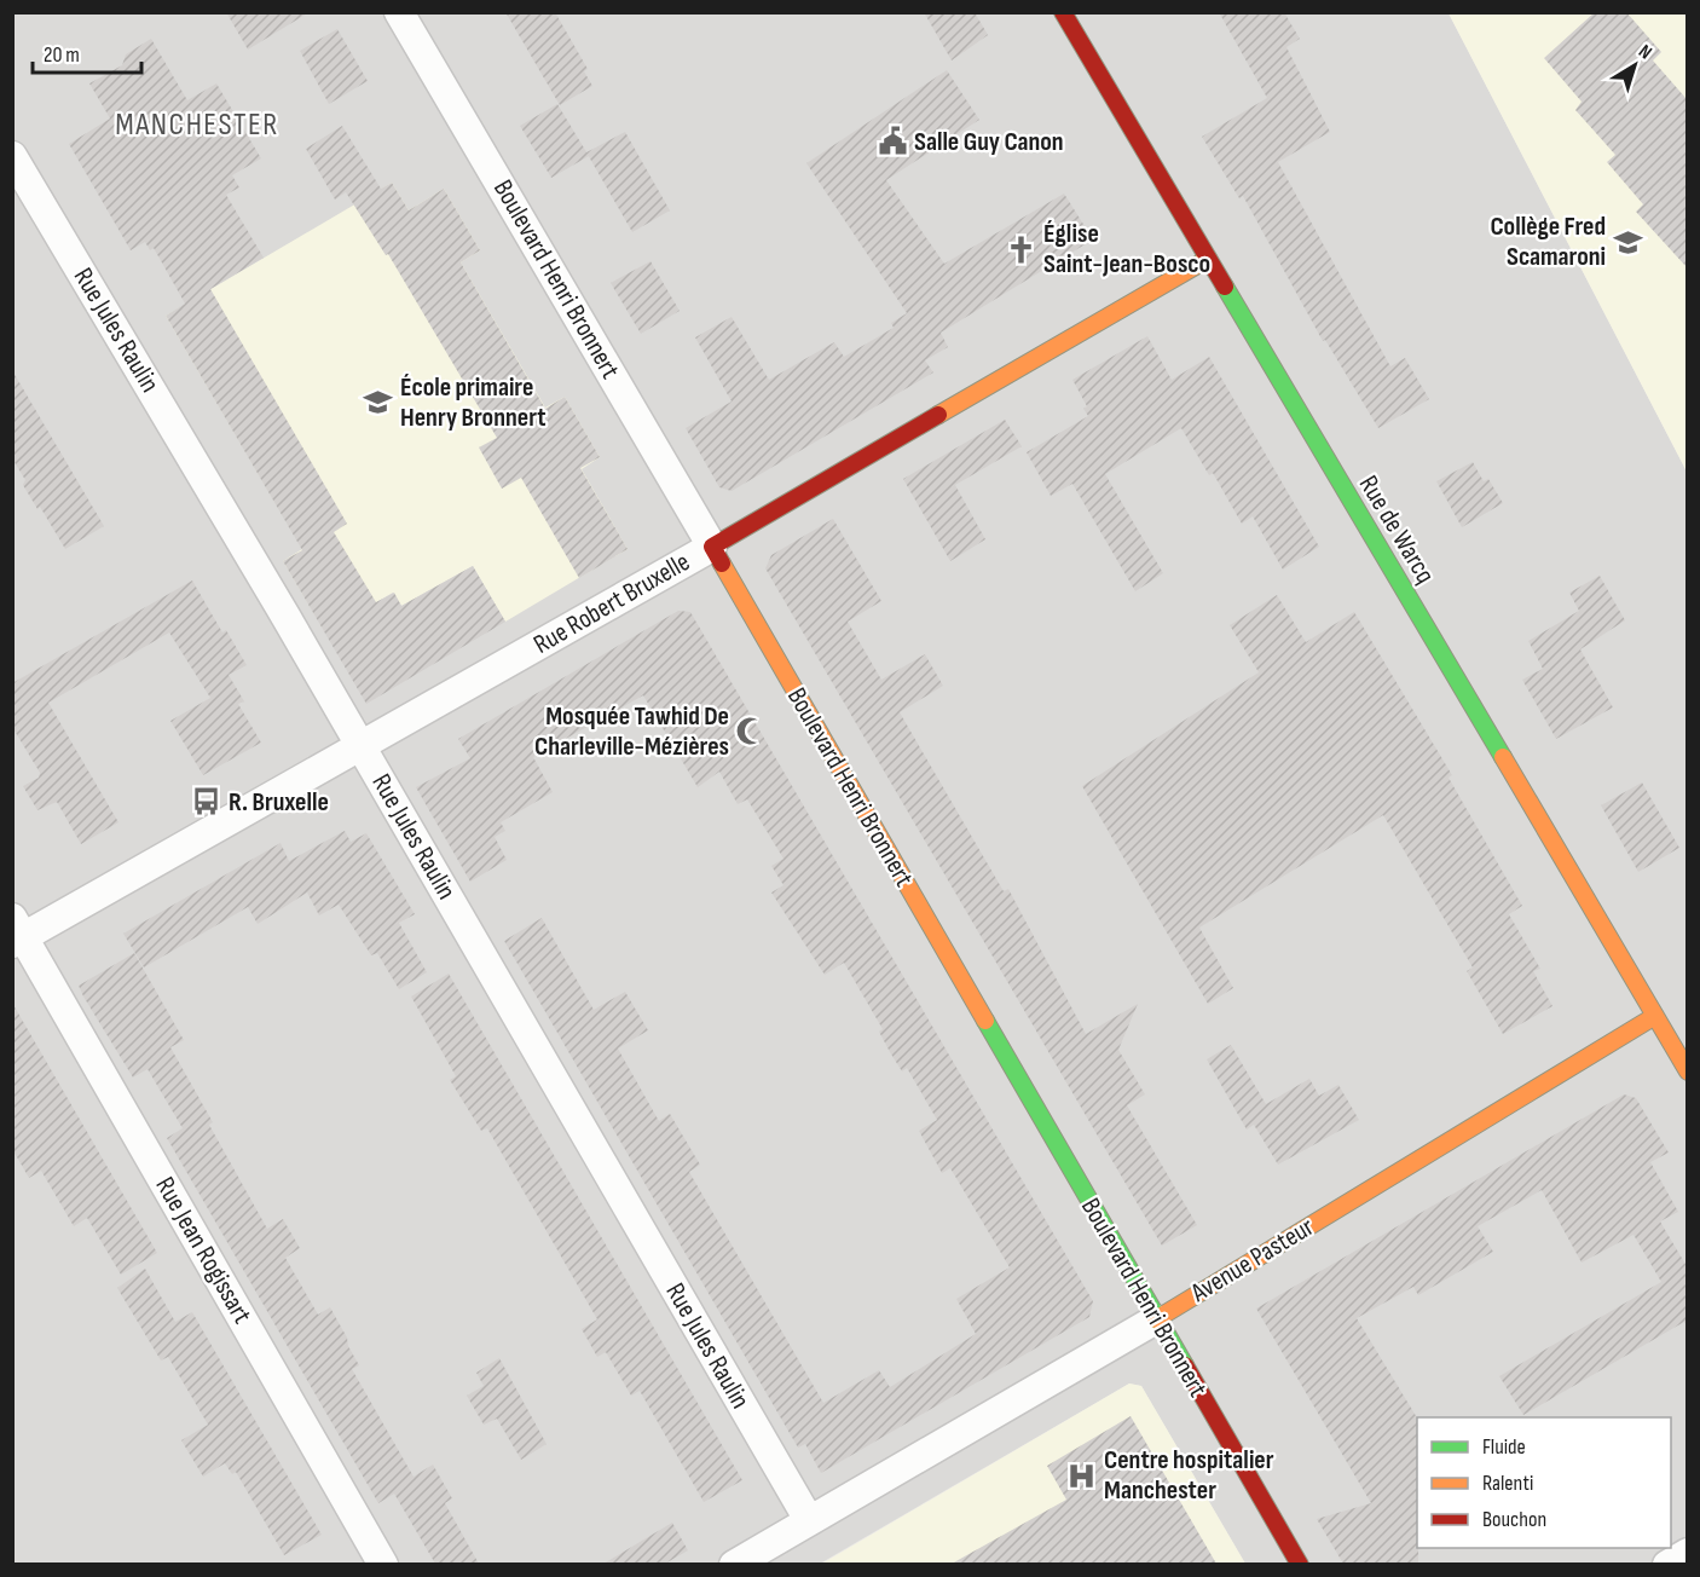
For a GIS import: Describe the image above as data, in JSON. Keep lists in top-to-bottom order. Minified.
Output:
{"streets":{"main road":["Boulevard Henri Bronnert","Rue de Warcq","Rue Robert Bruxelle","Avenue Pasteur"],"street":["Rue Jules Raulin","Rue Jean Rogissart"]},"crossings":[["Boulevard Henri Bronnert","Rue Robert Bruxelle"],["Boulevard Henri Bronnert","Avenue Pasteur"],["Rue Jules Raulin","Rue Robert Bruxelle"],["Rue Jules Raulin","Avenue Pasteur"],["Rue de Warcq","Rue Robert Bruxelle"],["Rue de Warcq","Avenue Pasteur"],["Rue Robert Bruxelle","Rue Jean Rogissart"]],"districts":["MANCHESTER"],"places":{"public building":["Salle Guy Canon"],"school or university":["Collège Fred Scamaroni","École primaire Henry Bronnert"],"church":["Église Saint-Jean-Bosco"],"mosque":["Mosquée Tawhid De Charleville-Mézières"],"bus stop":["R. Bruxelle"],"hospital":["Centre hospitalier Manchester"]},"legend":["Fluide","Ralenti","Bouchon"],"scale_bar":"20 m","north":"top right"}
